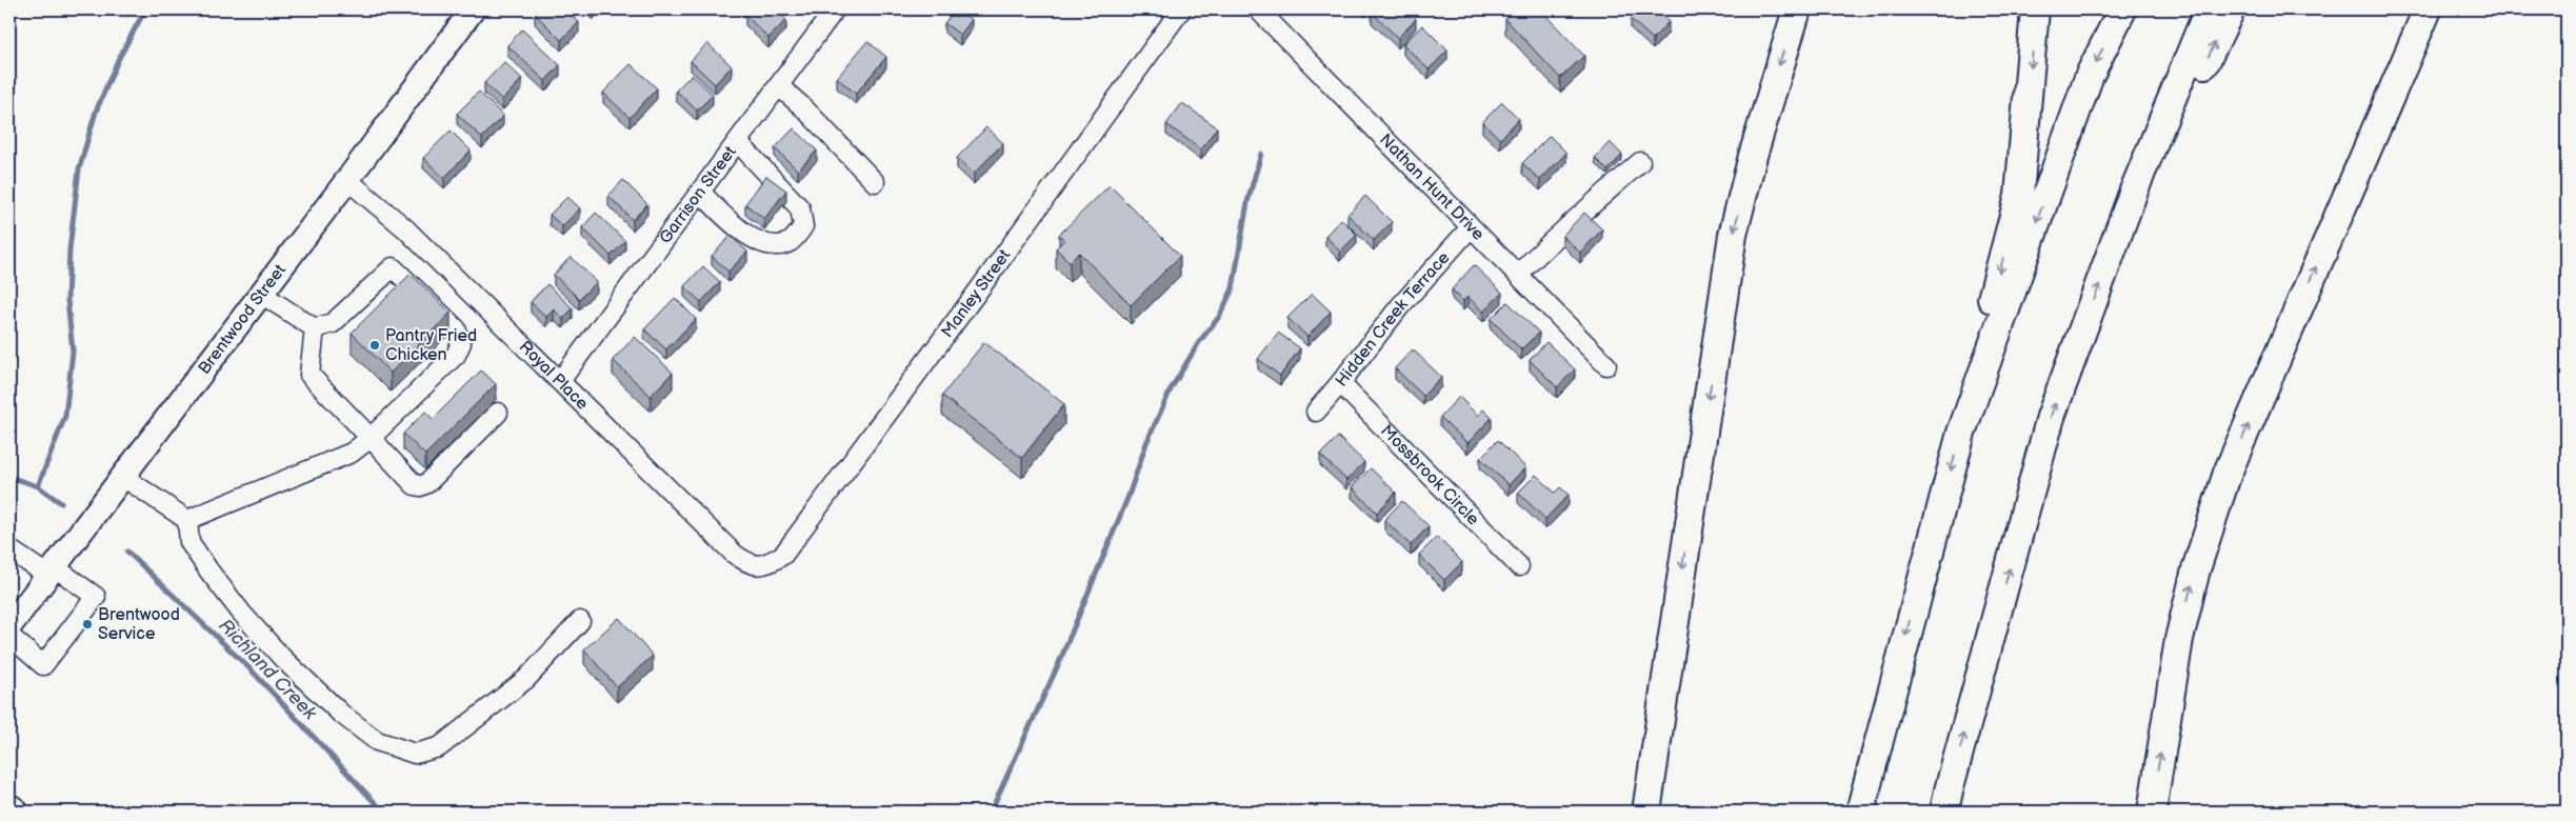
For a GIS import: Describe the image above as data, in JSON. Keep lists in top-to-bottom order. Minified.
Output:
{"streets":{"main road":["Brentwood Street"],"street":["Nathan Hunt Drive","Garrison Street","Manley Street","Hidden Creek Terrace","Royal Place","Mossbrook Circle"]},"crossings":[["Nathan Hunt Drive","Hidden Creek Terrace"],["Garrison Street","Royal Place"],["Manley Street","Royal Place"],["Brentwood Street","Royal Place"],["Hidden Creek Terrace","Mossbrook Circle"]],"water":["Richland Creek"],"places":["Pantry Fried Chicken","Brentwood Service"]}
